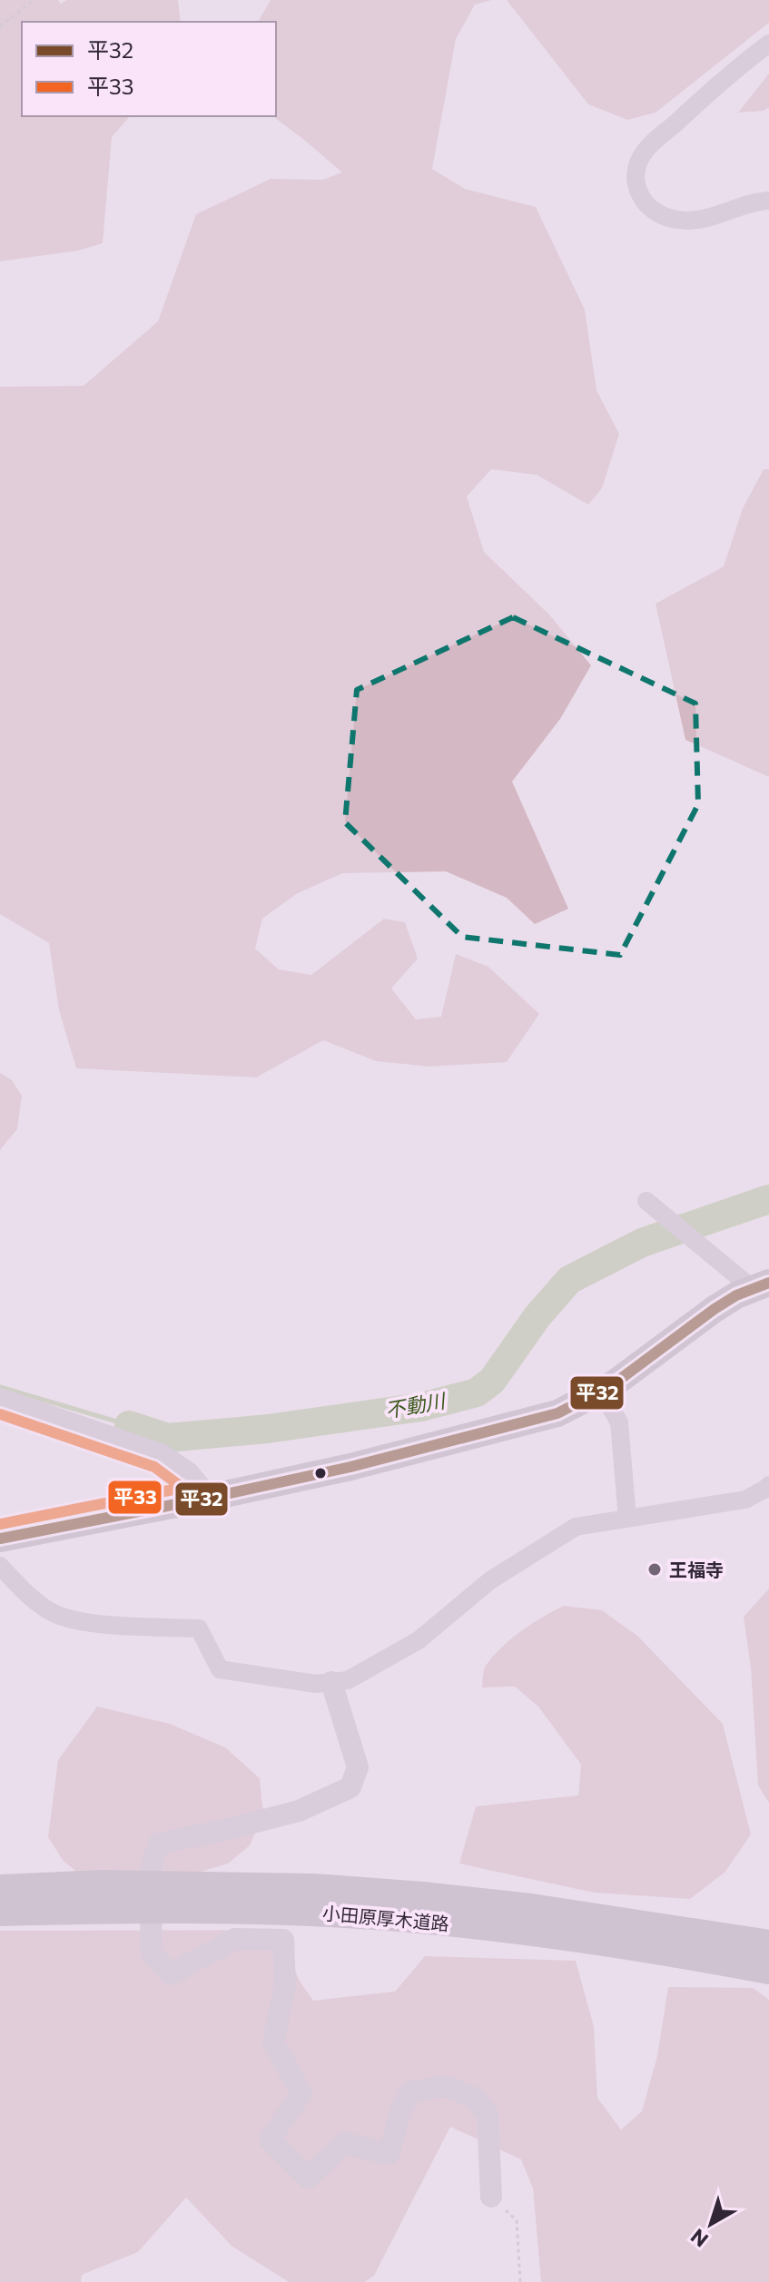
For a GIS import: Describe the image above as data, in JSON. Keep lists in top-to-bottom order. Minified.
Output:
{"streets":{"highway":["小田原厚木道路"]},"water":["不動川"],"places":["王福寺"],"lines":["transit line 平32","transit line 平33"],"legend":["平32","平33"],"north":"bottom left"}
